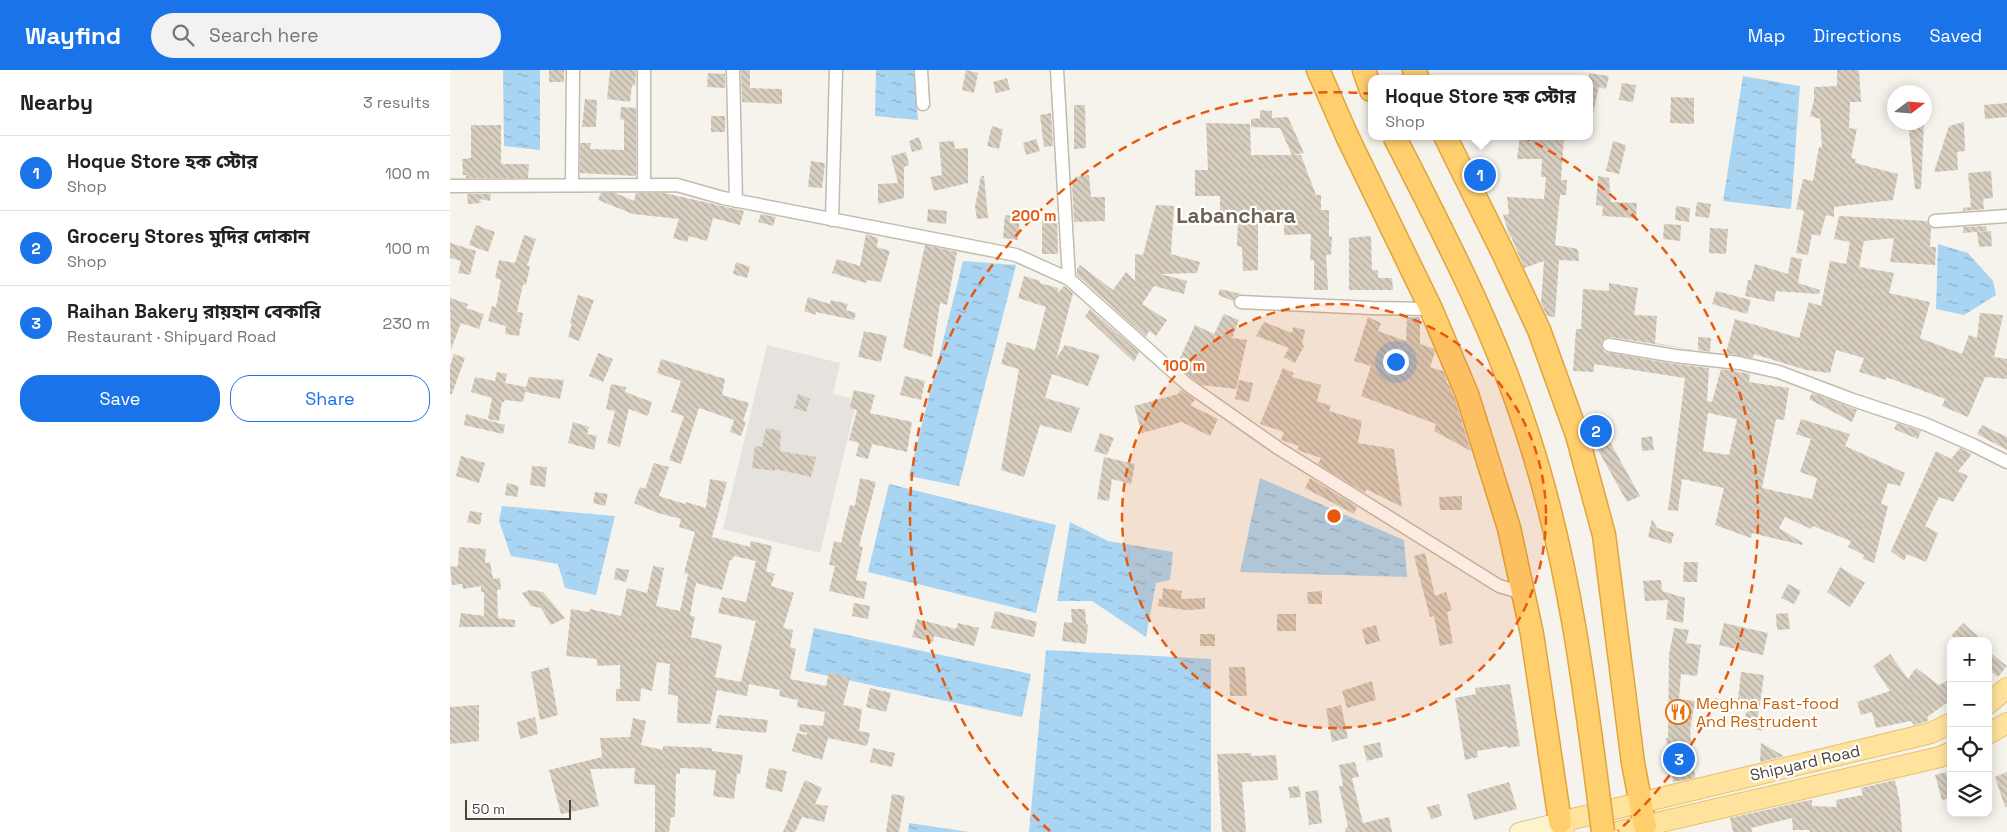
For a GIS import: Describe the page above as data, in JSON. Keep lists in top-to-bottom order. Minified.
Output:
{"streets":{"main road":["Shipyard Road"]},"districts":["Labanchara"],"places":{"restaurant":["Meghna Fast-food And Restrudent"]},"scale_bar":"50 m","north":"right","page":{"header":"Wayfind","search":"Search here","nav":["Map","Directions","Saved"],"heading":["Nearby","3 results"],"popup":["Hoque Store হক স্টোর","Shop"],"list":[{"mark":"1","name":"Hoque Store হক স্টোর","note":"Shop","value":"100 m"},{"mark":"2","name":"Grocery Stores মুদির দোকান","note":"Shop","value":"100 m"},{"mark":"3","name":"Raihan Bakery রায়হান বেকারি","note":"Restaurant · Shipyard Road","value":"230 m"}],"pins":["1","2","3"],"buttons":["Save","Share"],"map_buttons":["+","−"],"scale":"50 m"},"rings":["200 m","100 m"]}
